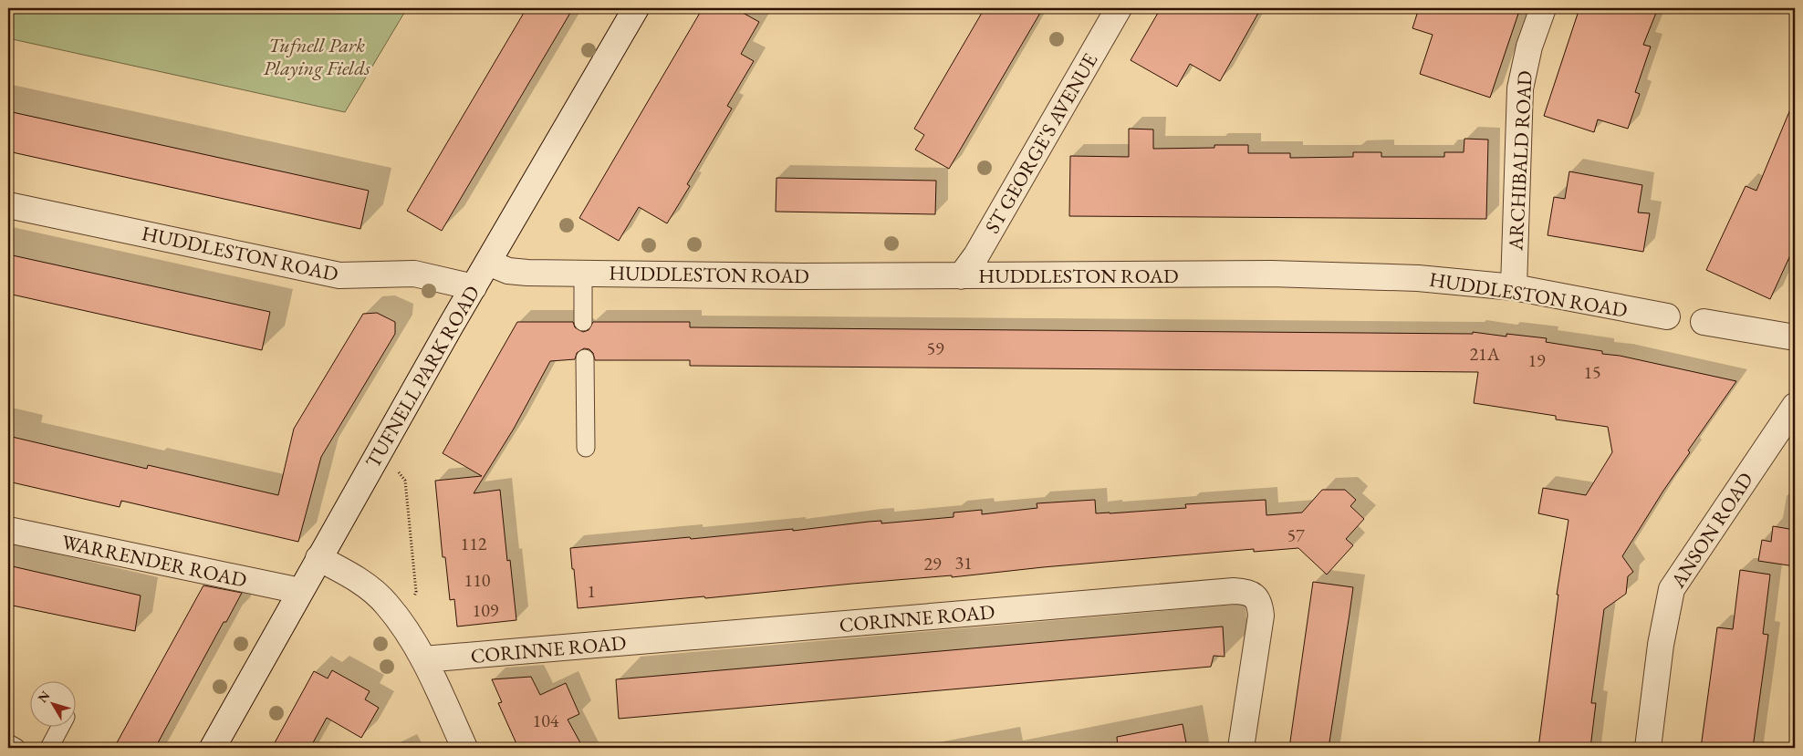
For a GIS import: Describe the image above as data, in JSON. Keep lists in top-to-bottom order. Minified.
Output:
{"streets":{"street":["ST GEORGE'S AVENUE","ARCHIBALD ROAD","HUDDLESTON ROAD","TUFNELL PARK ROAD","ANSON ROAD","WARRENDER ROAD","CORINNE ROAD"]},"crossings":[["ST GEORGE'S AVENUE","HUDDLESTON ROAD"],["ARCHIBALD ROAD","HUDDLESTON ROAD"],["HUDDLESTON ROAD","TUFNELL PARK ROAD"],["TUFNELL PARK ROAD","WARRENDER ROAD"]],"parks":["Tufnell Park Playing Fields"],"house_numbers":["59","21A","19","15","57","112","31","29","110","1","109","104"],"north":"top left"}
